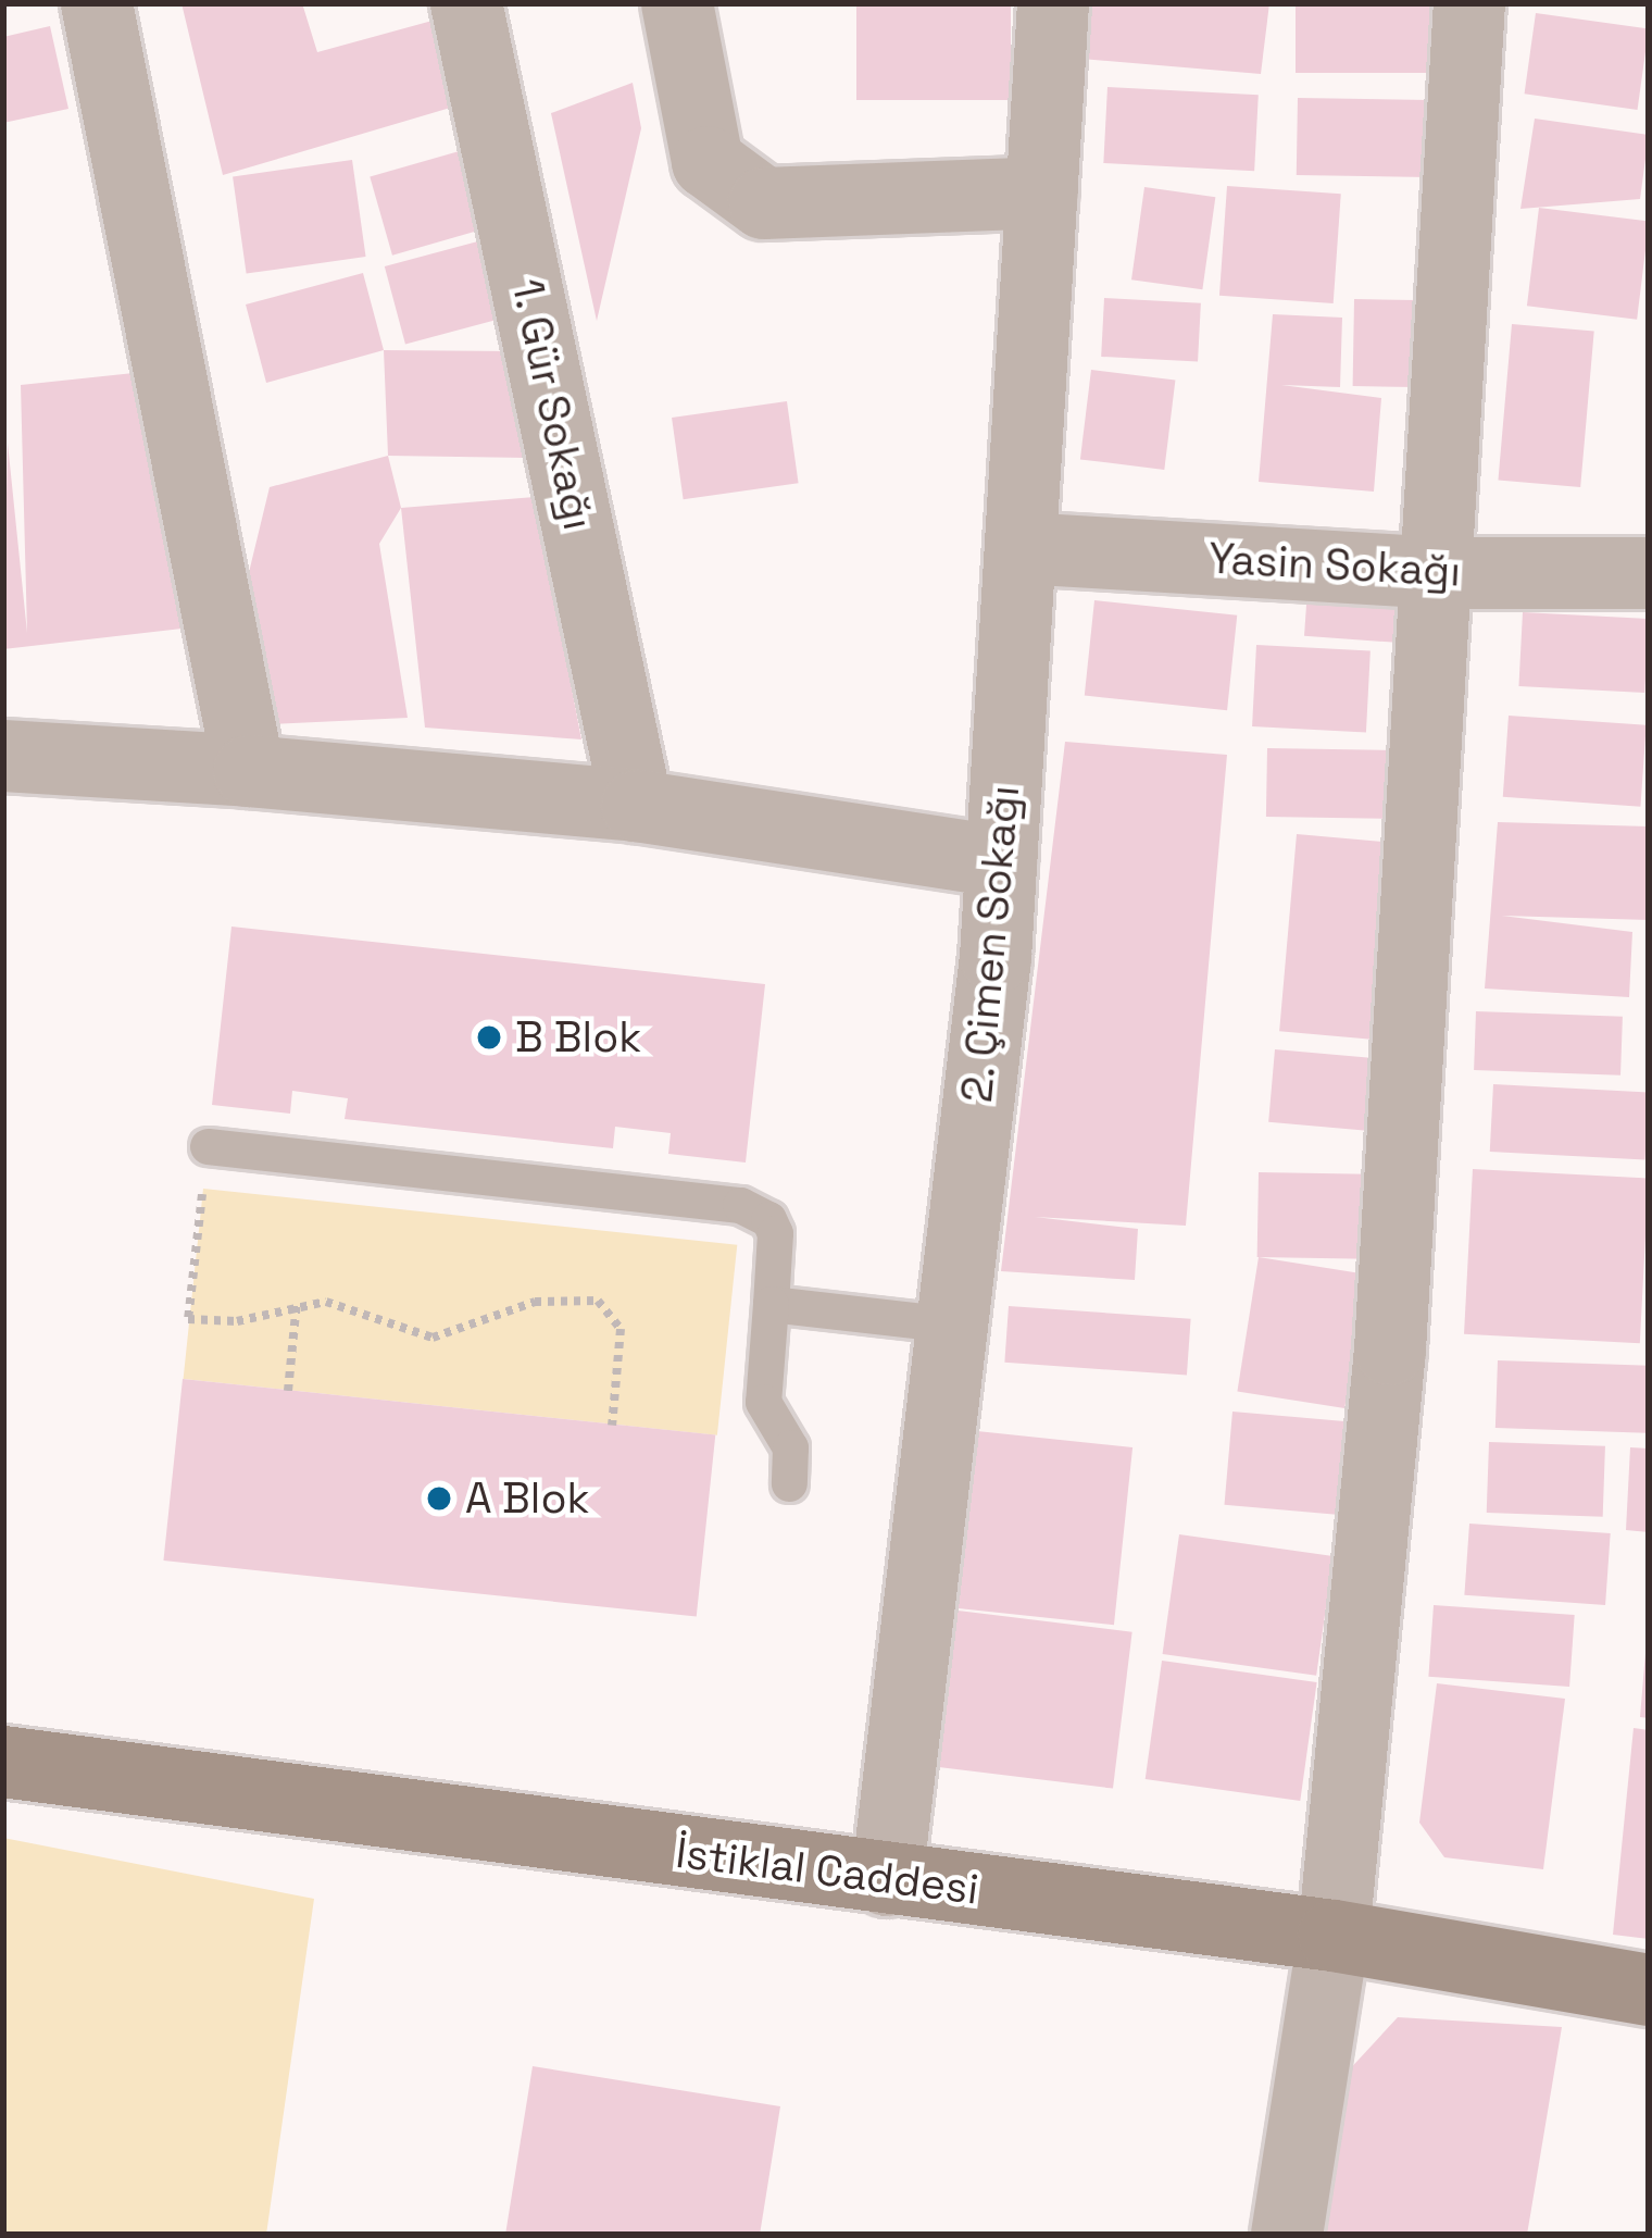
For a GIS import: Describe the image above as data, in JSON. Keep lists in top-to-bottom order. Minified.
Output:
{"streets":{"street":["1. Gür Sokağı","Yasin Sokağı","2. Çimen Sokağı","İstiklal Caddesi"]},"crossings":[["Yasin Sokağı","2. Çimen Sokağı"],["2. Çimen Sokağı","İstiklal Caddesi"]],"places":["B Blok","A Blok"]}
